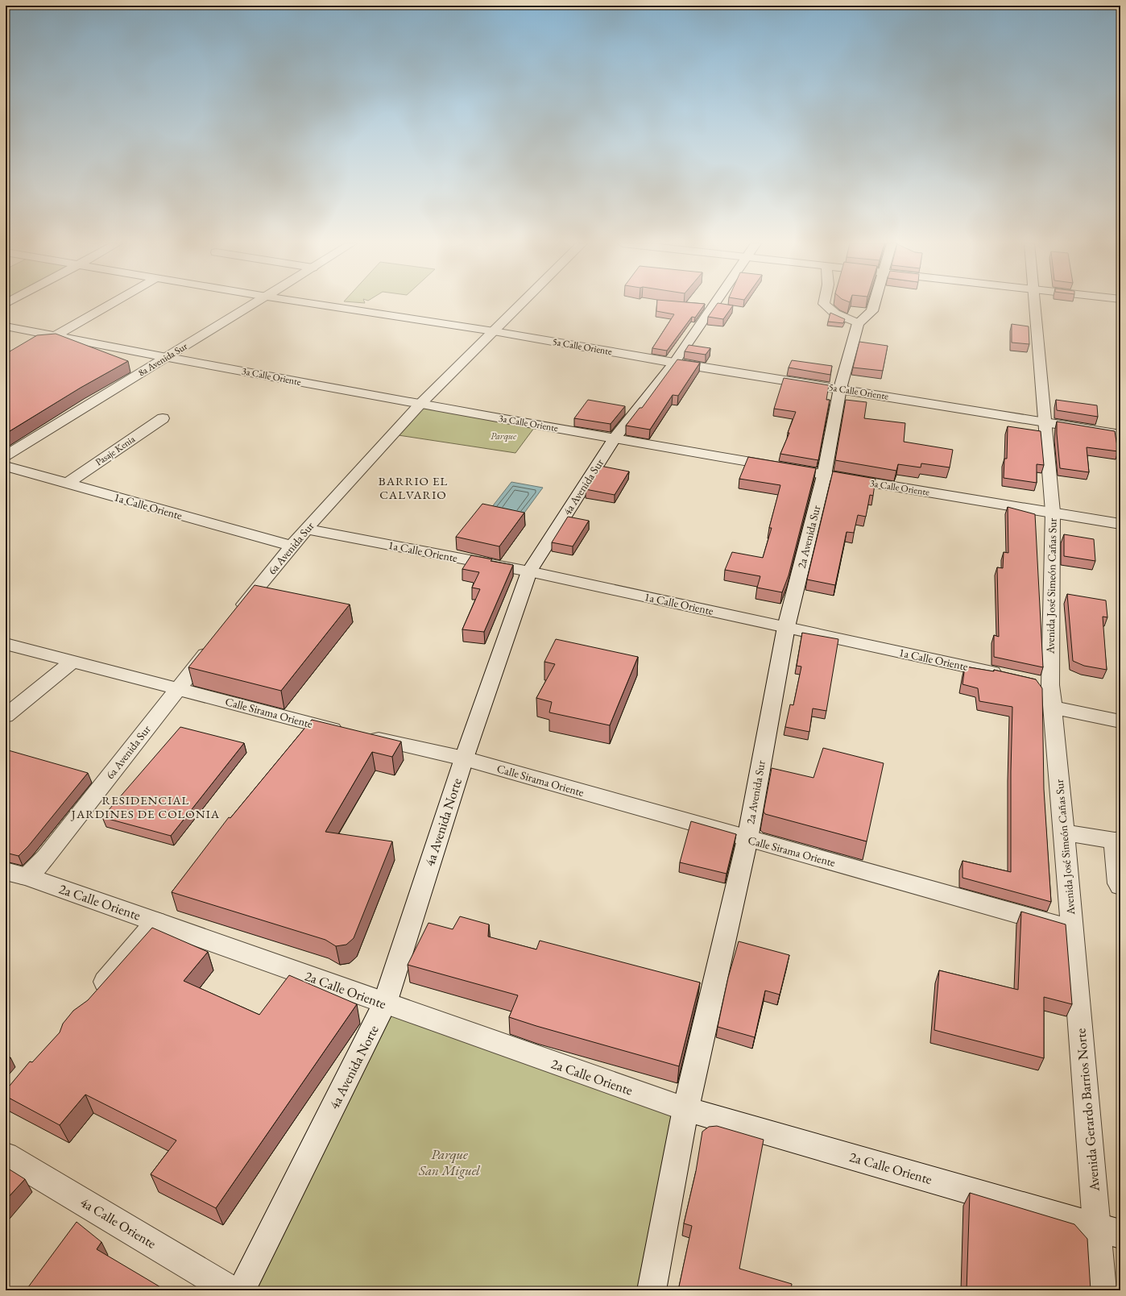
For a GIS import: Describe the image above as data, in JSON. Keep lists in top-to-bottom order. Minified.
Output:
{"streets":{"street":["5a Calle Oriente","8a Avenida Sur","3a Calle Oriente","Pasaje Kenia","4a Avenida Sur","1a Calle Oriente","2a Avenida Sur","6a Avenida Sur","Avenida José Simeón Cañas Sur","Calle Sirama Oriente","4a Avenida Norte","2a Calle Oriente","Avenida Gerardo Barrios Norte","4a Calle Oriente"]},"crossings":[["5a Calle Oriente","4a Avenida Sur"],["5a Calle Oriente","2a Avenida Sur"],["5a Calle Oriente","6a Avenida Sur"],["5a Calle Oriente","Avenida José Simeón Cañas Sur"],["8a Avenida Sur","3a Calle Oriente"],["3a Calle Oriente","4a Avenida Sur"],["3a Calle Oriente","2a Avenida Sur"],["3a Calle Oriente","6a Avenida Sur"],["3a Calle Oriente","Avenida José Simeón Cañas Sur"],["Pasaje Kenia","1a Calle Oriente"],["4a Avenida Sur","1a Calle Oriente"],["4a Avenida Sur","Calle Sirama Oriente"],["4a Avenida Sur","4a Avenida Norte"],["1a Calle Oriente","2a Avenida Sur"],["1a Calle Oriente","6a Avenida Sur"],["2a Avenida Sur","Calle Sirama Oriente"],["6a Avenida Sur","Calle Sirama Oriente"],["6a Avenida Sur","2a Calle Oriente"],["Avenida José Simeón Cañas Sur","Calle Sirama Oriente"],["Avenida José Simeón Cañas Sur","Avenida Gerardo Barrios Norte"],["Calle Sirama Oriente","4a Avenida Norte"],["Calle Sirama Oriente","Avenida Gerardo Barrios Norte"],["4a Avenida Norte","2a Calle Oriente"],["2a Calle Oriente","Avenida Gerardo Barrios Norte"]],"districts":["BARRIO EL CALVARIO","RESIDENCIAL JARDINES DE COLONIA"],"parks":["Parque","Parque San Miguel"]}
